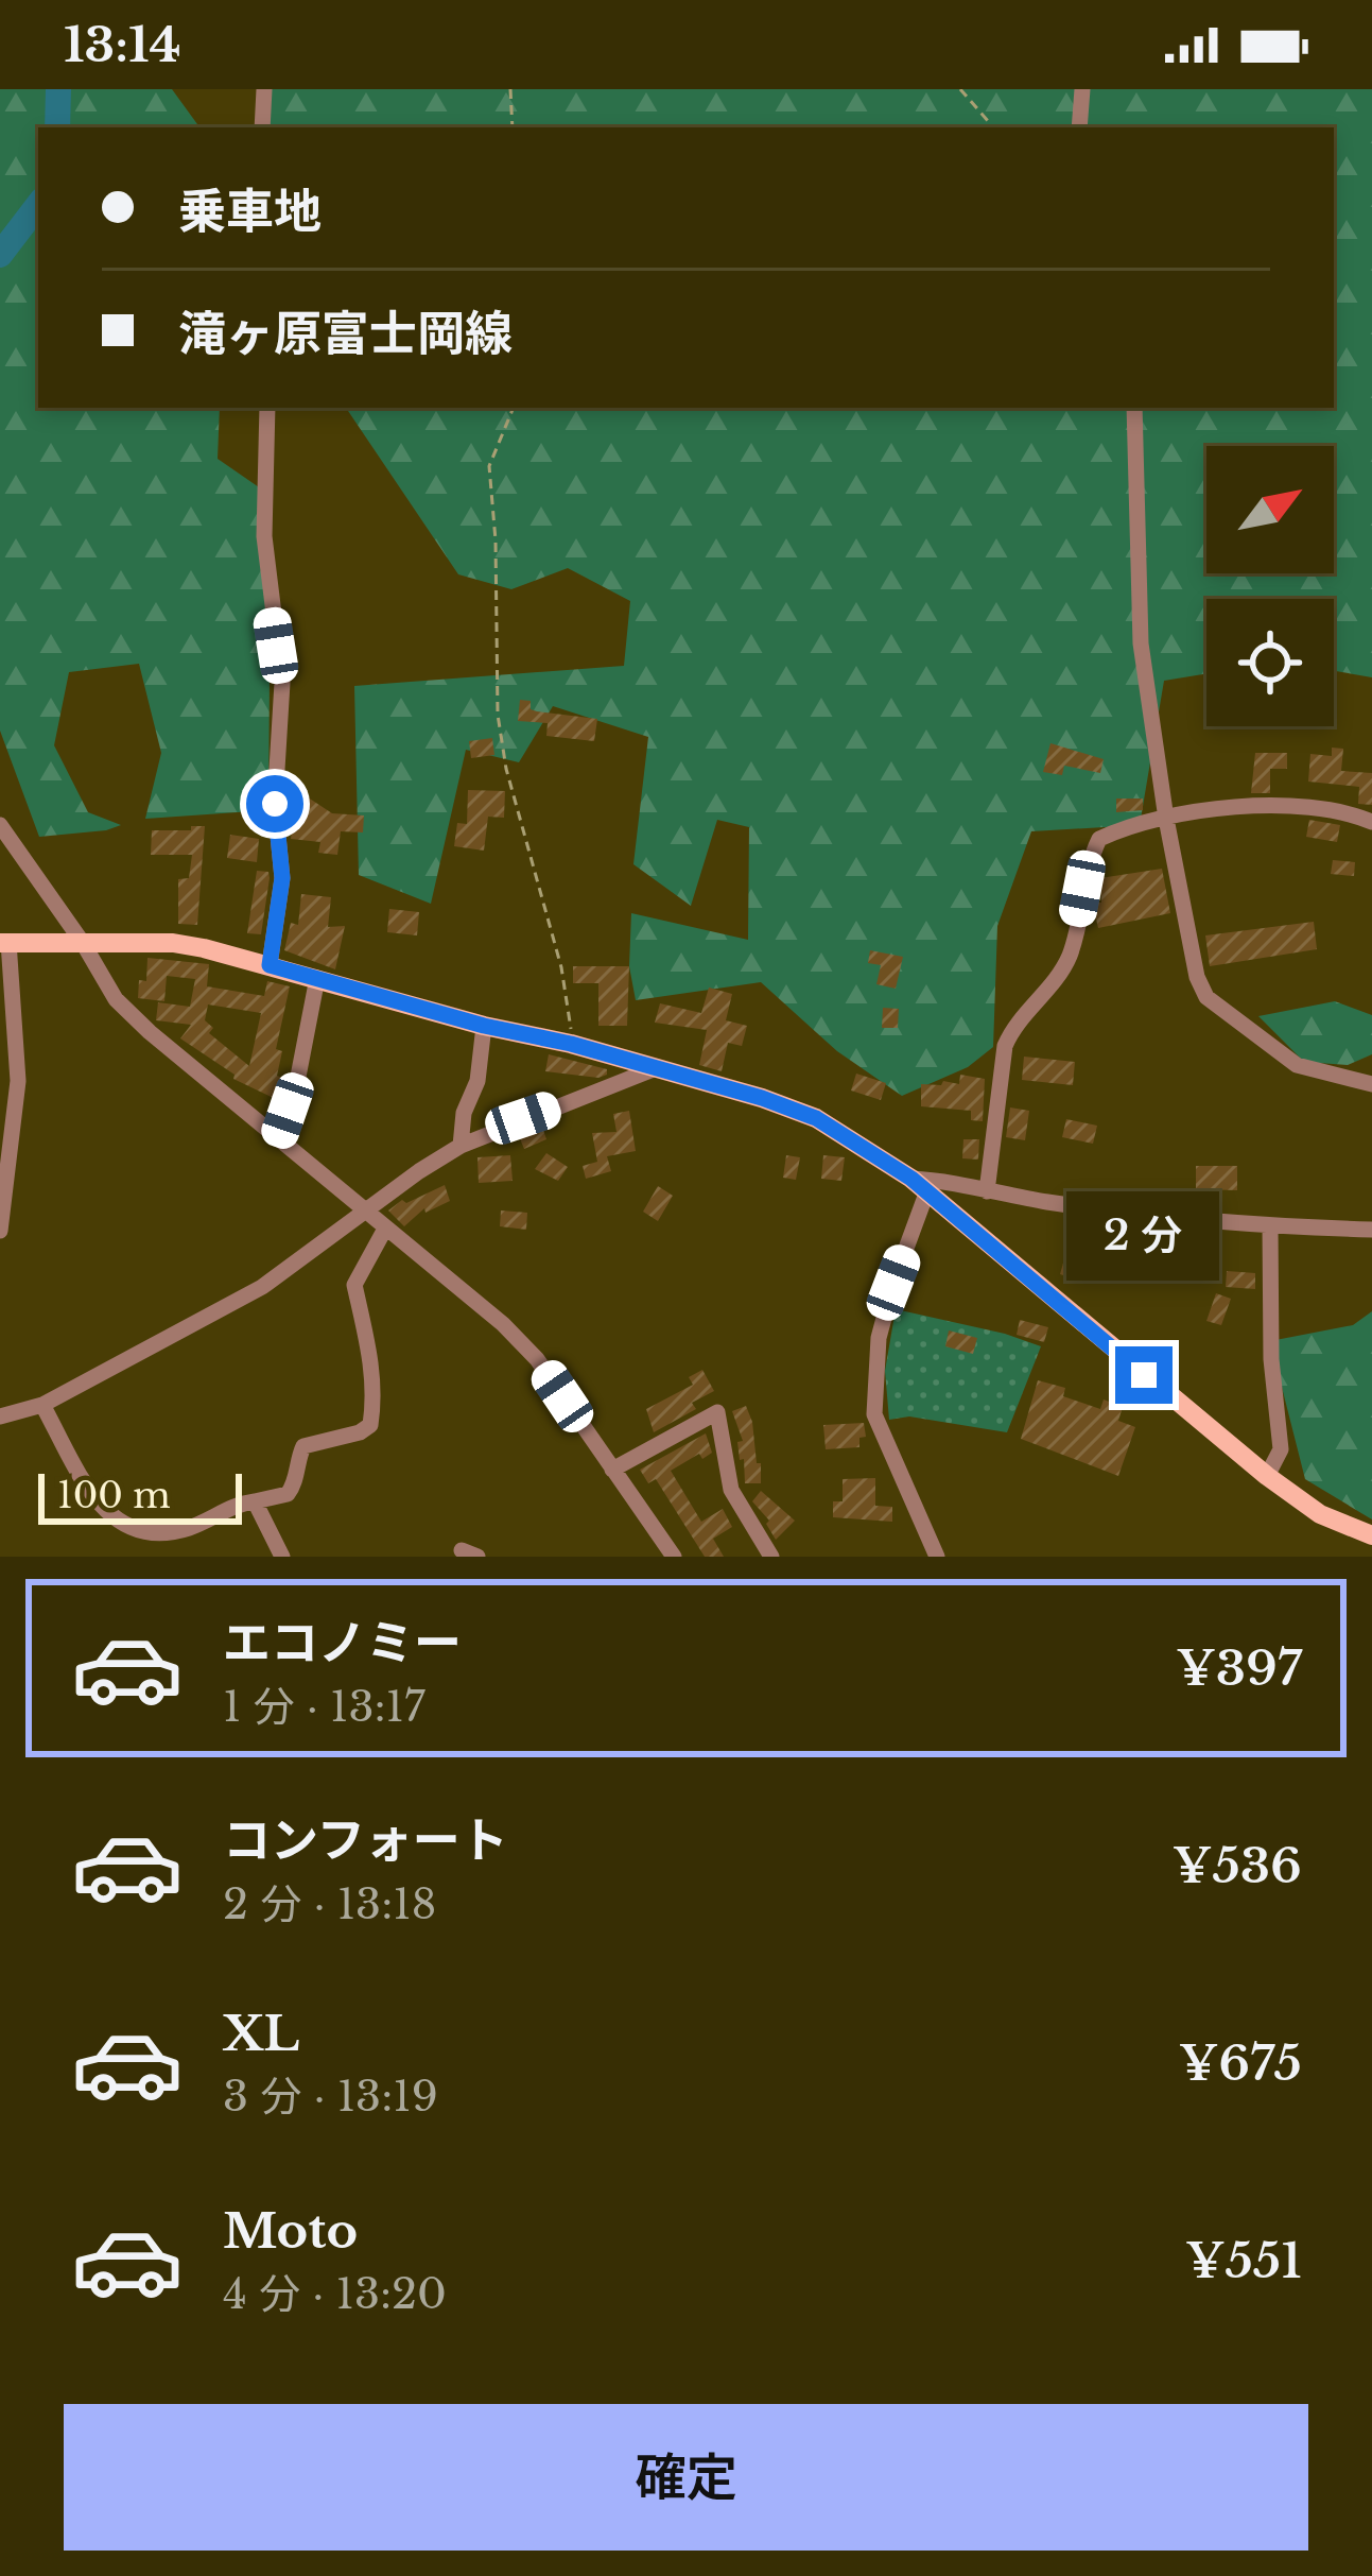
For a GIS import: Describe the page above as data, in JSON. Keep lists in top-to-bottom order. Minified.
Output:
{"scale_bar":"100 m","north":"top right","page":{"status":"13:14","banner":["乗車地","滝ヶ原富士岡線"],"bubble":"2 分","scale":"100 m","list":[{"name":"エコノミー","note":"1 分 · 13:17","value":"¥397"},{"name":"コンフォート","note":"2 分 · 13:18","value":"¥536"},{"name":"XL","note":"3 分 · 13:19","value":"¥675"},{"name":"Moto","note":"4 分 · 13:20","value":"¥551"}],"buttons":"確定"}}
